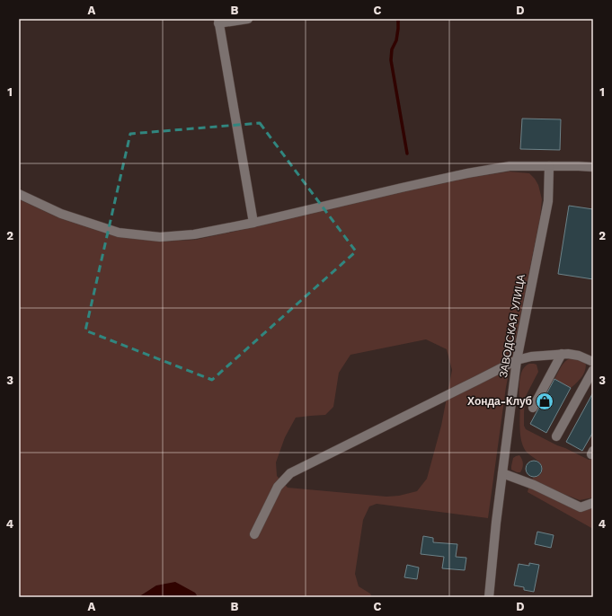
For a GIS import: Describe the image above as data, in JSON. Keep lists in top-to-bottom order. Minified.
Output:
{"streets":{"street":["ЗАВОДСКАЯ УЛИЦА"]},"places":{"shop":["Хонда-Клуб"]},"grid":{"columns":["A","B","C","D"],"rows":["1","2","3","4"]}}
